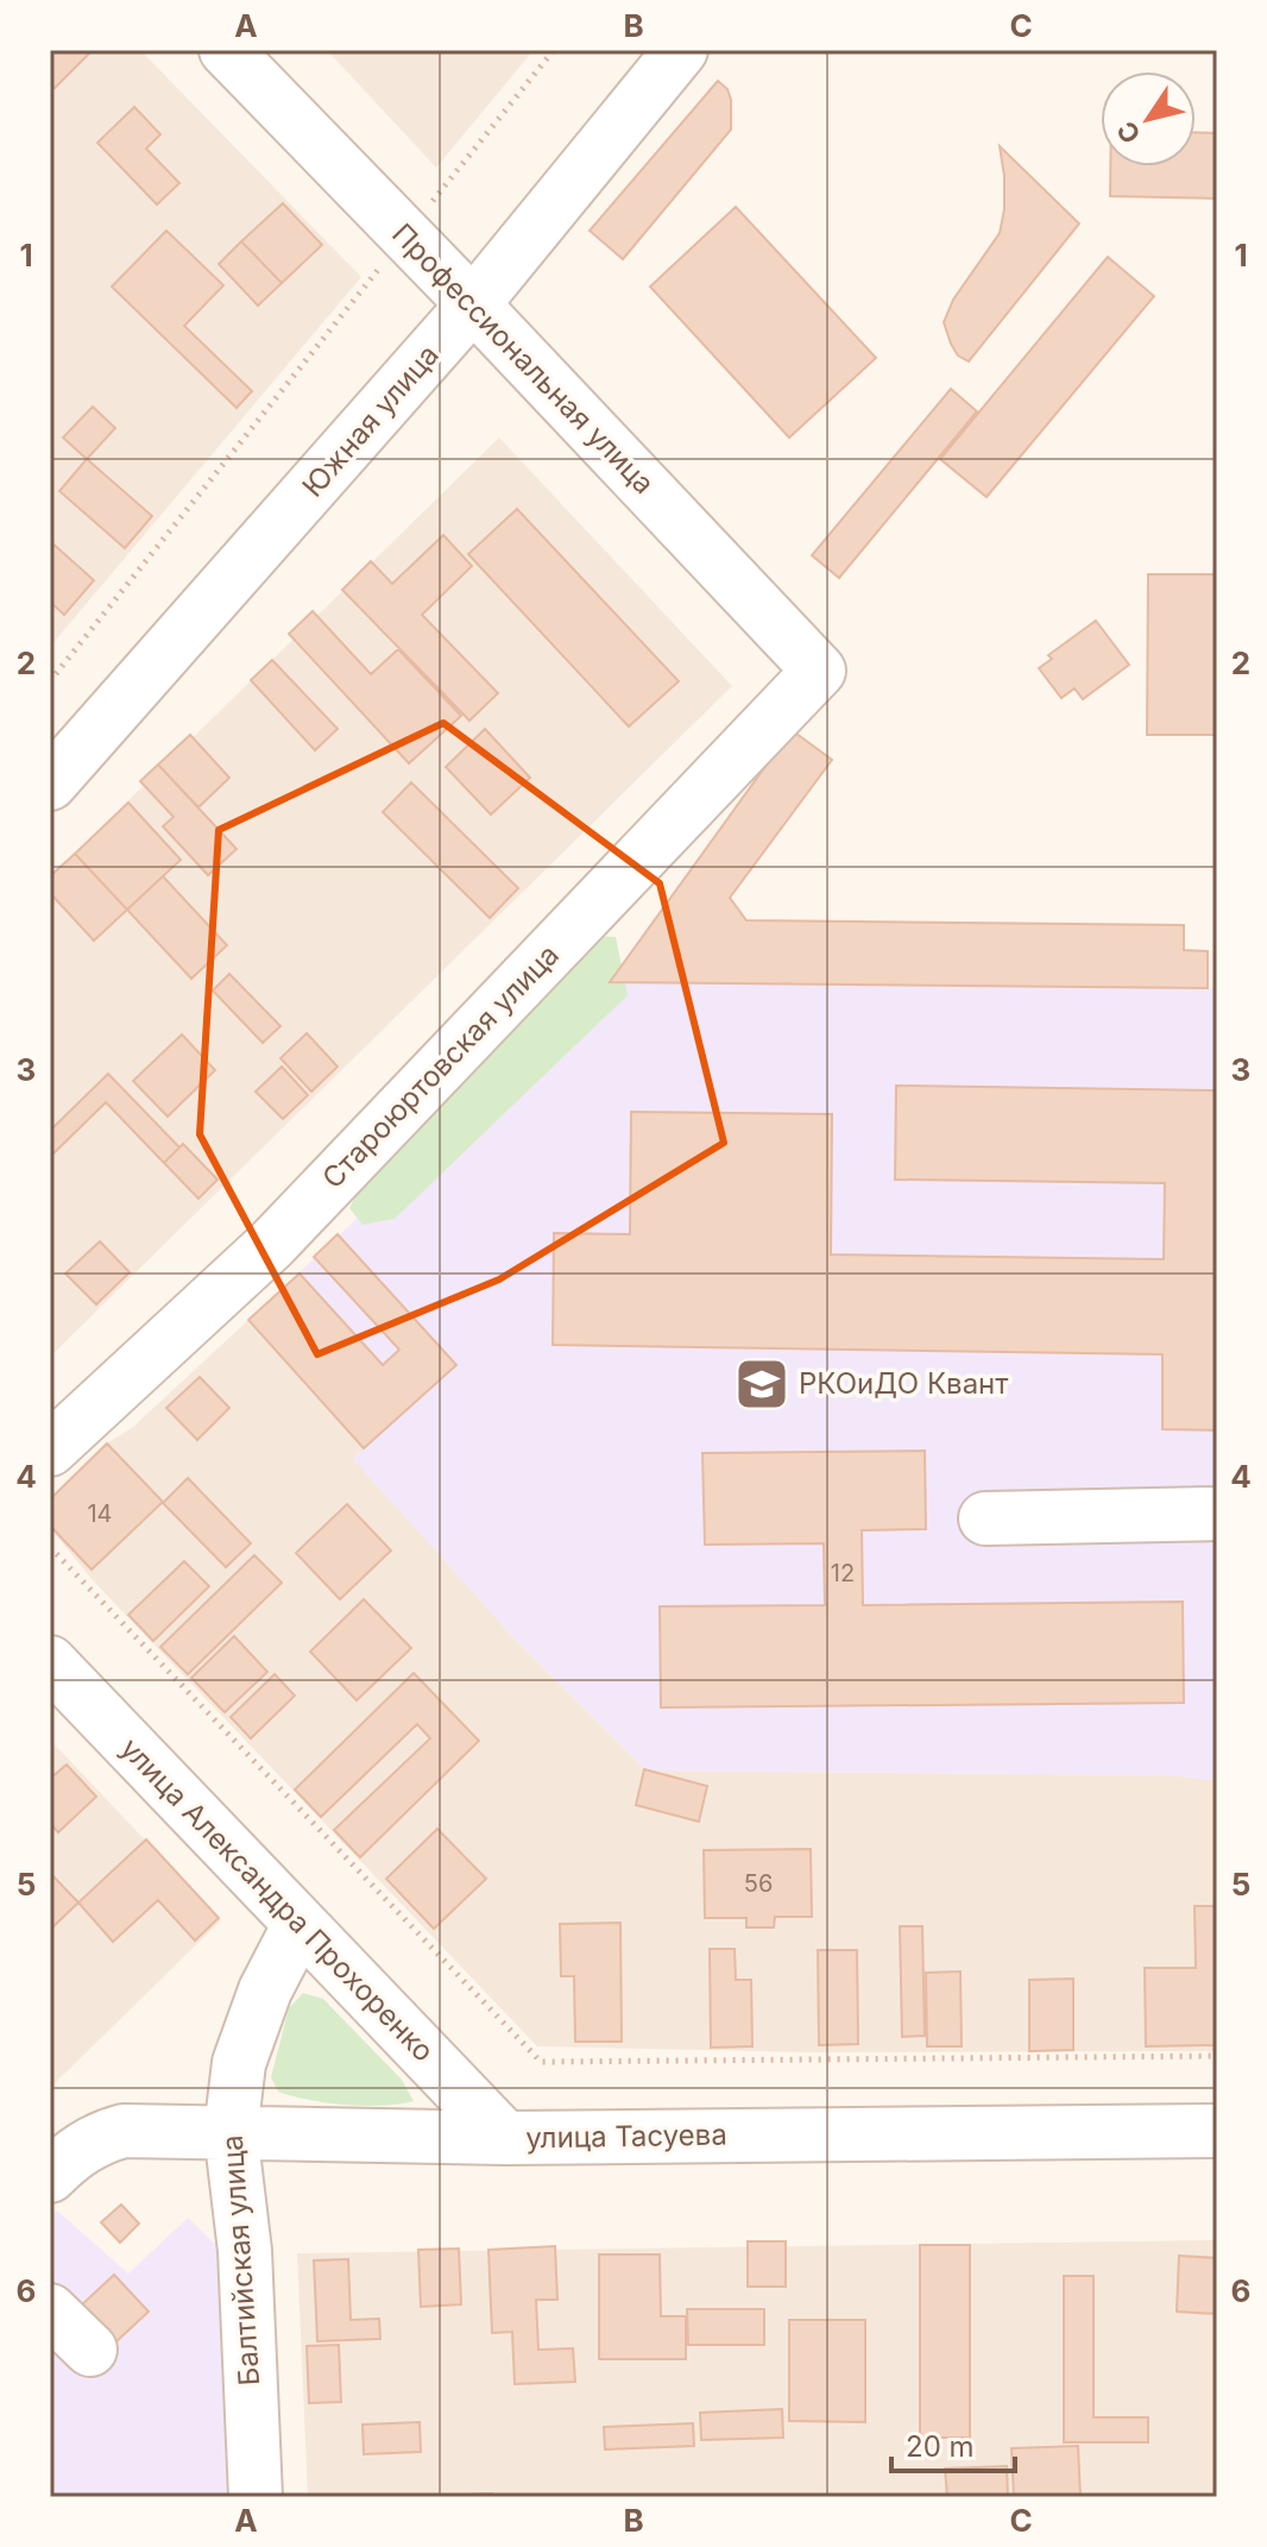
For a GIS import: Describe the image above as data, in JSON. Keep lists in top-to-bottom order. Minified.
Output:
{"streets":{"street":["Профессиональная улица","Южная улица","Староюртовская улица","улица Александра Прохоренко","улица Тасуева","Балтийская улица"]},"crossings":[["Профессиональная улица","Южная улица"],["Профессиональная улица","Староюртовская улица"],["улица Александра Прохоренко","улица Тасуева"],["улица Александра Прохоренко","Балтийская улица"],["улица Тасуева","Балтийская улица"]],"places":{"school or university":["РКОиДО Квант"]},"house_numbers":["14","12","56"],"scale_bar":"20 m","north":"bottom left","grid":{"columns":["A","B","C"],"rows":["1","2","3","4","5","6"]}}
